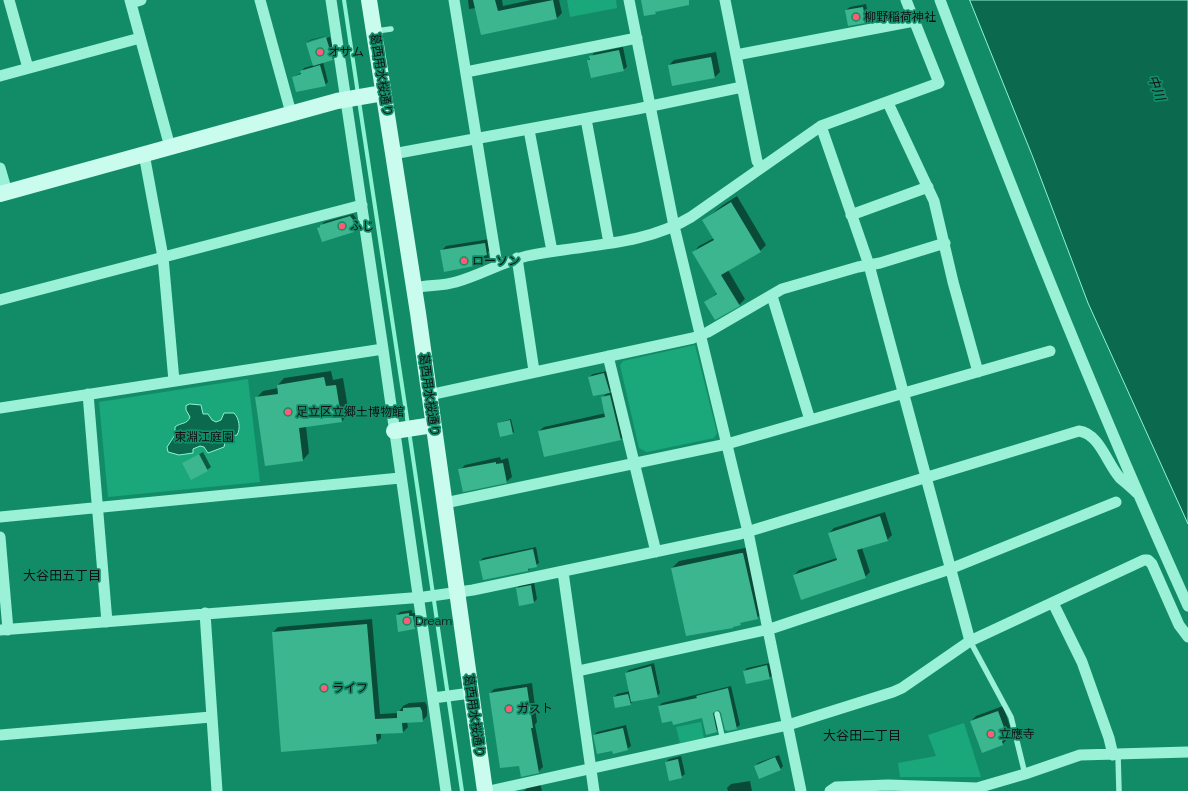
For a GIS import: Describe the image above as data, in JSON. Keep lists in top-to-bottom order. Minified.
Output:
{"streets":{"street":["葛西用水桜通り"]},"districts":["大谷田五丁目","大谷田二丁目"],"water":["中川"],"parks":["東淵江庭園"],"places":["柳野稲荷神社","オサム","ふじ","ローソン","足立区立郷土博物館","Dream","ライフ","ガスト","立應寺"]}
